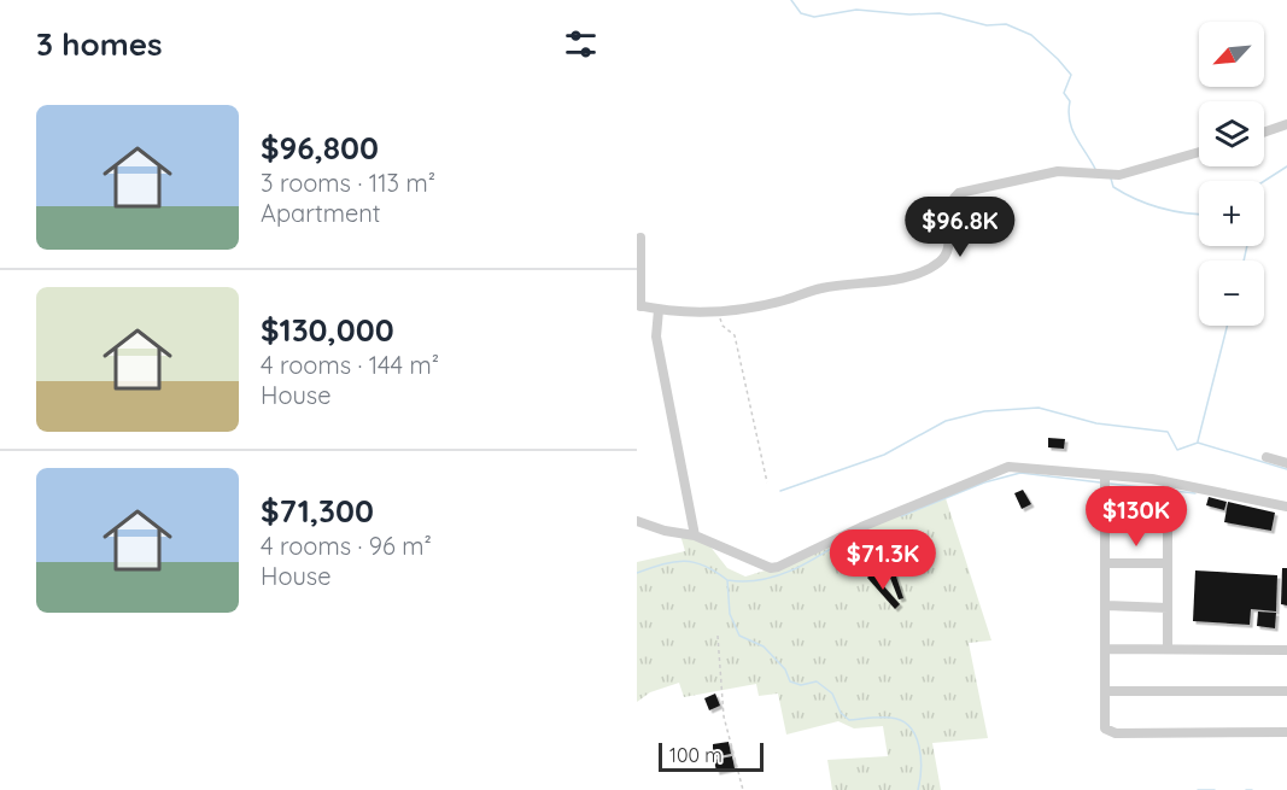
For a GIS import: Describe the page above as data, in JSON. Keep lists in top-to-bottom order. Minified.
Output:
{"scale_bar":"100 m","north":"bottom left","page":{"heading":"3 homes","map_buttons":["+","−"],"list":[{"name":"$96,800","note":"3 rooms · 113 m² · Apartment"},{"name":"$130,000","note":"4 rooms · 144 m² · House"},{"name":"$71,300","note":"4 rooms · 96 m² · House"}],"price":["$96.8K","$130K","$71.3K"],"scale":"100 m"}}
